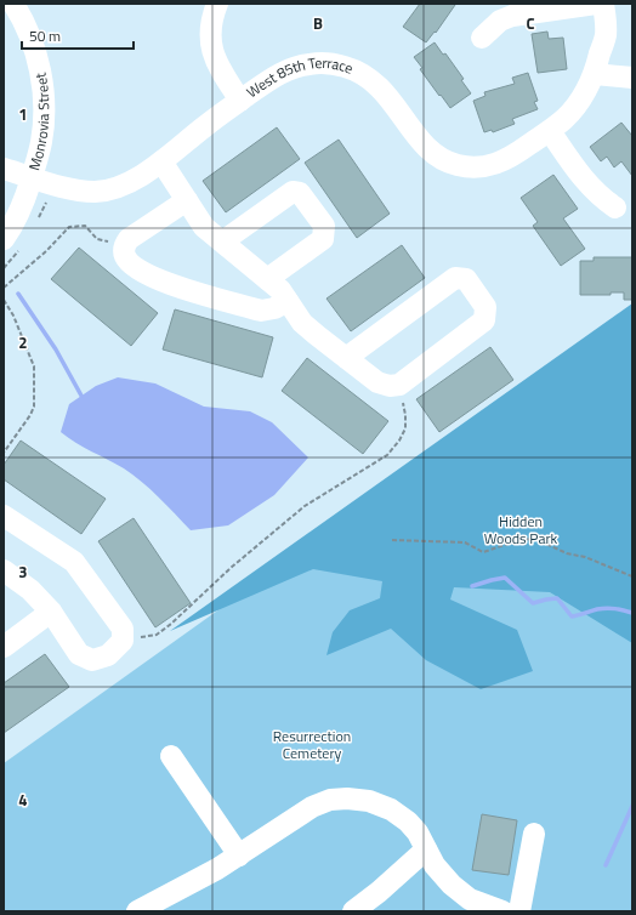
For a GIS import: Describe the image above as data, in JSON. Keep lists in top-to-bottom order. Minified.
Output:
{"streets":{"street":["West 85th Terrace","Monrovia Street"]},"crossings":[["West 85th Terrace","Monrovia Street"]],"parks":["Hidden Woods Park","Resurrection Cemetery"],"scale_bar":"50 m","grid":{"columns":["B","C"],"rows":["1","2","3","4"]}}
